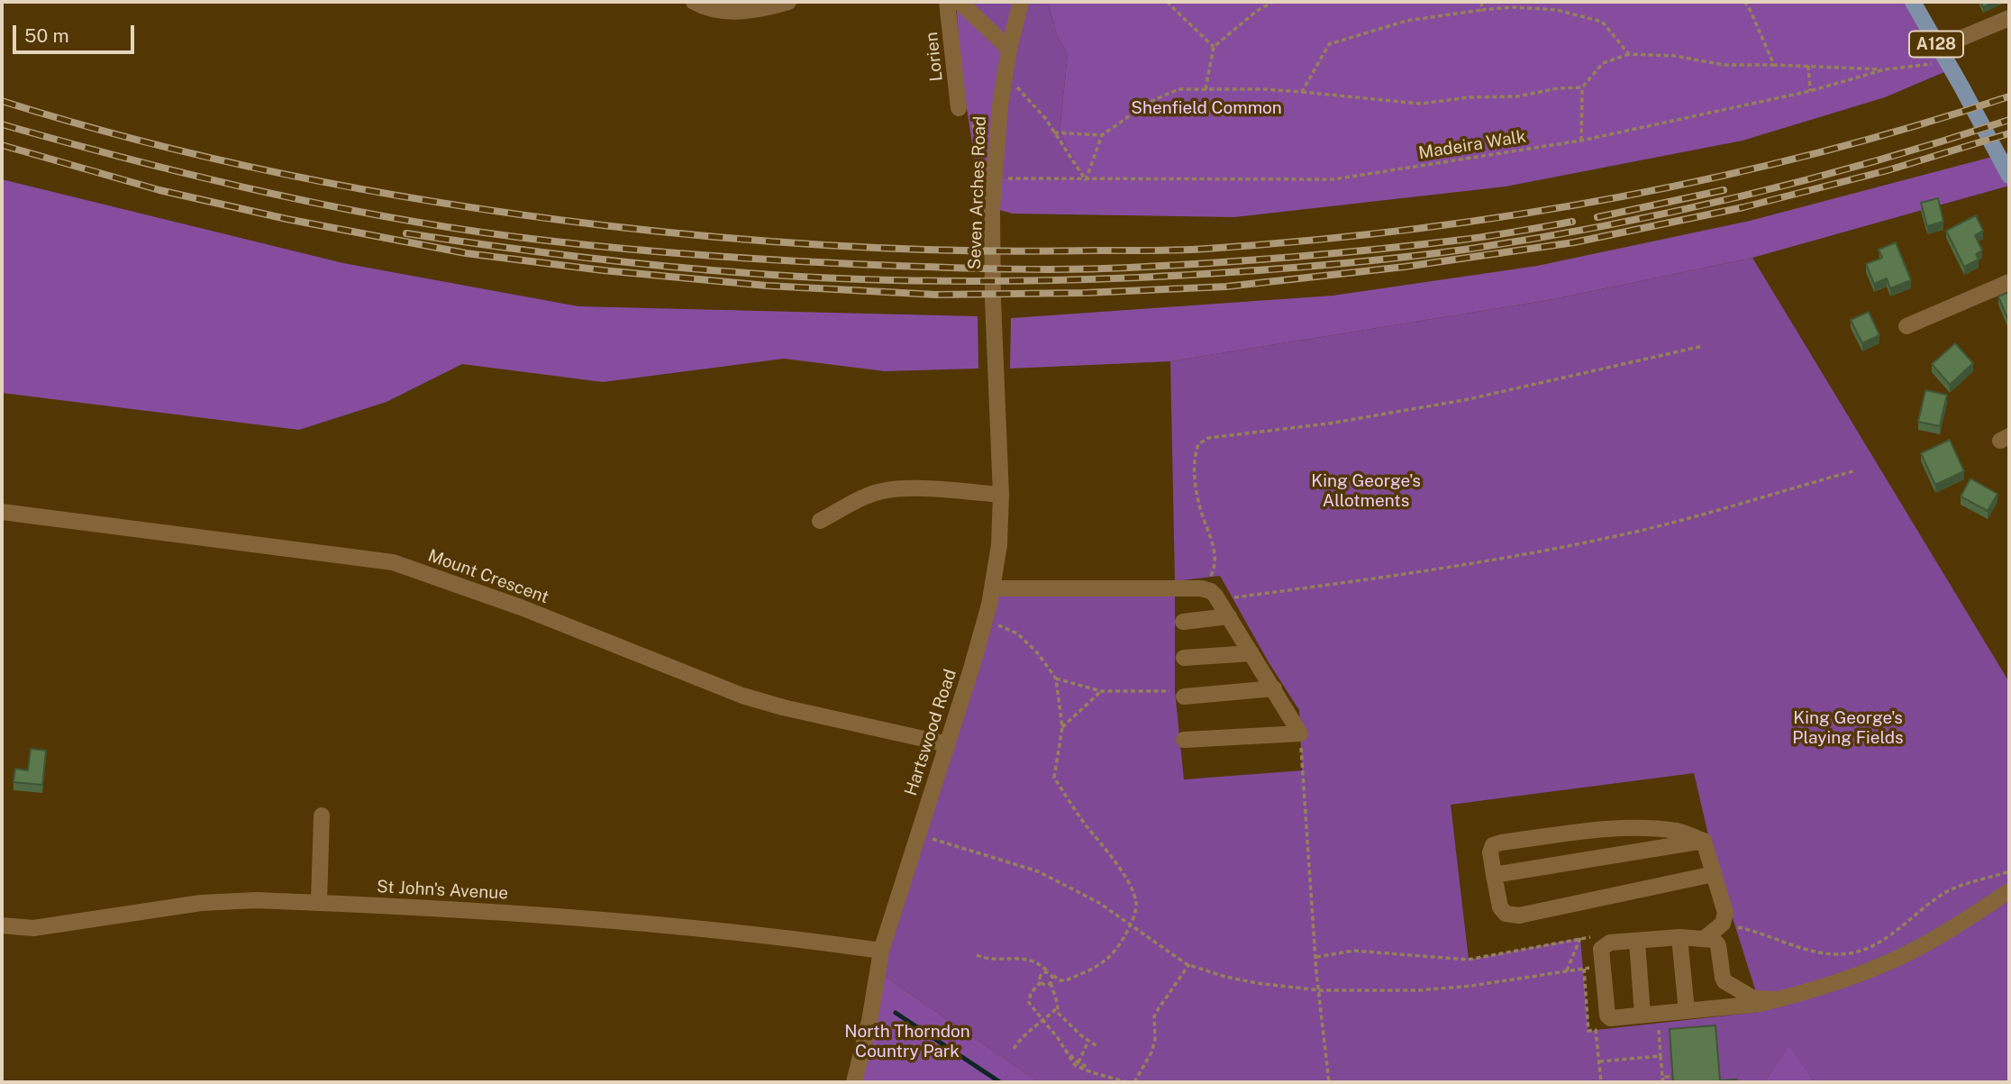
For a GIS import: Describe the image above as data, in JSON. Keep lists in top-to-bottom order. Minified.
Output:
{"streets":{"main road":["A128"],"street":["Lorien","Seven Arches Road","Mount Crescent","Hartswood Road","St John's Avenue"],"path":["Madeira Walk"]},"crossings":[["A128","Madeira Walk"],["Madeira Walk","Seven Arches Road"],["Seven Arches Road","Hartswood Road"],["Mount Crescent","Hartswood Road"],["Hartswood Road","St John's Avenue"]],"parks":["Shenfield Common","King George's Allotments","King George's Playing Fields","North Thorndon Country Park"],"scale_bar":"50 m"}
